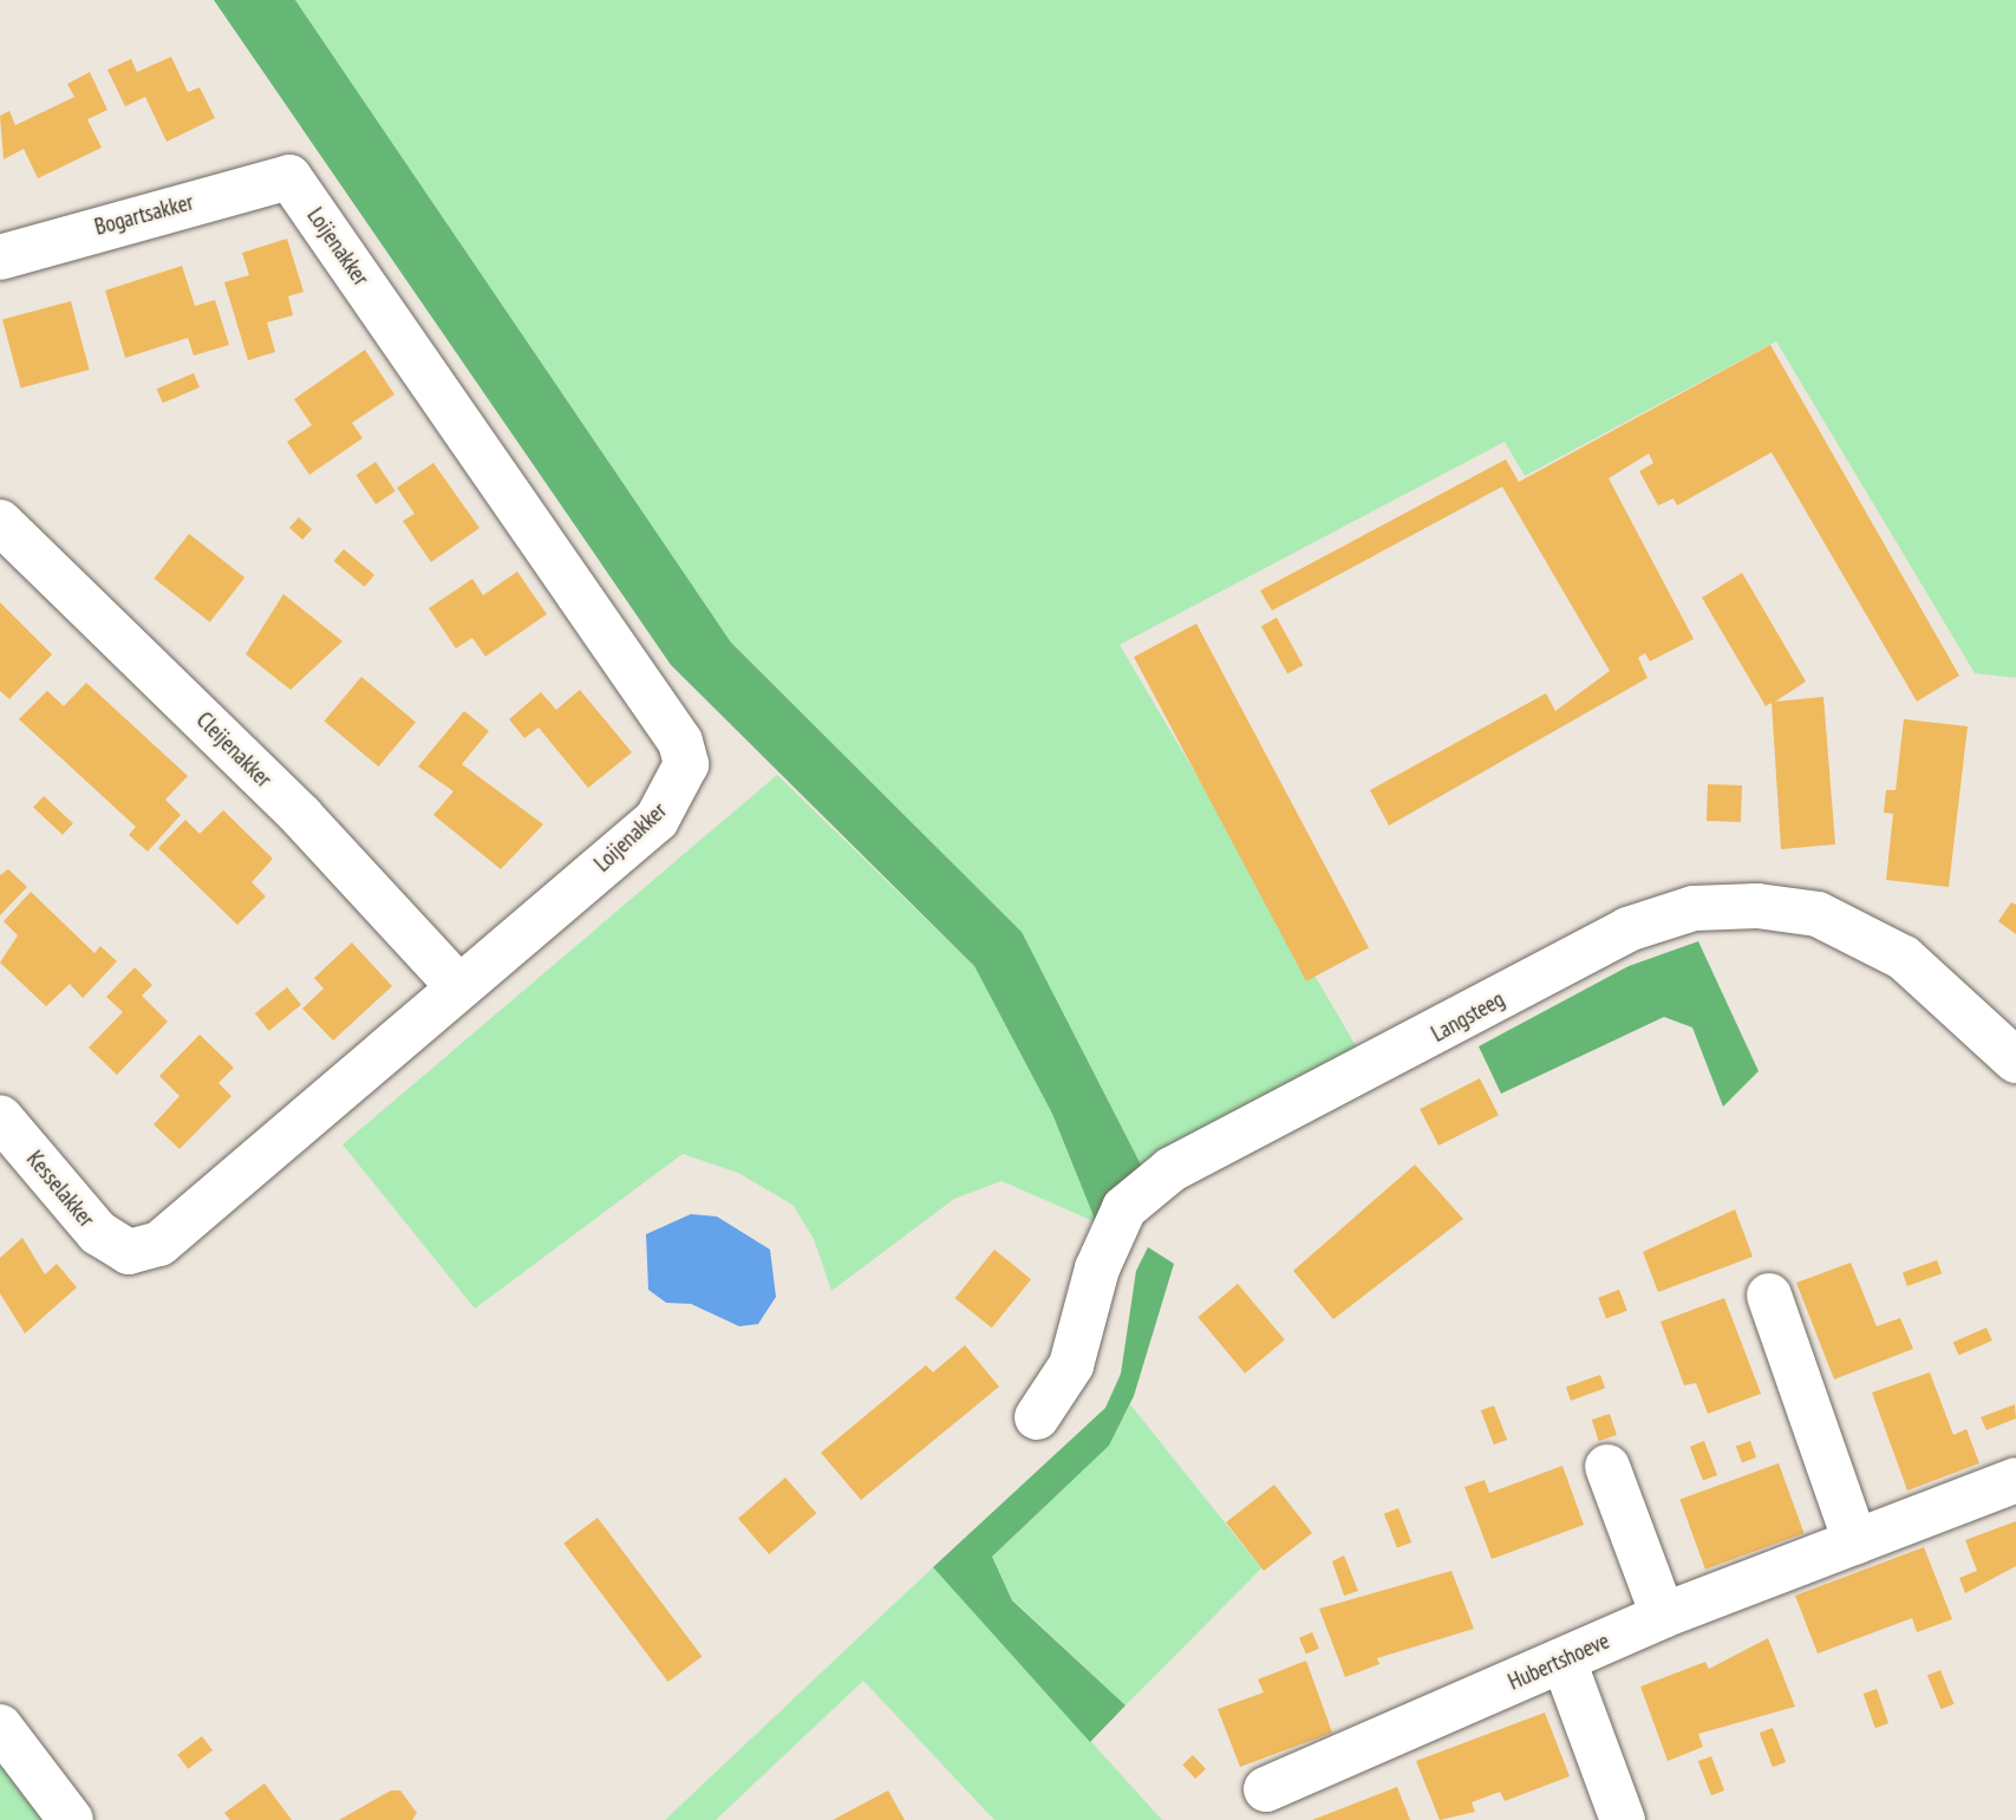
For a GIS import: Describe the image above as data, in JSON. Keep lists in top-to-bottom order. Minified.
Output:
{"streets":{"street":["Bogartsakker","Loijenakker","Cleijenakker","Langsteeg","Kesselakker","Hubertshoeve"]},"crossings":[["Bogartsakker","Loijenakker"],["Loijenakker","Cleijenakker"],["Loijenakker","Kesselakker"]]}
